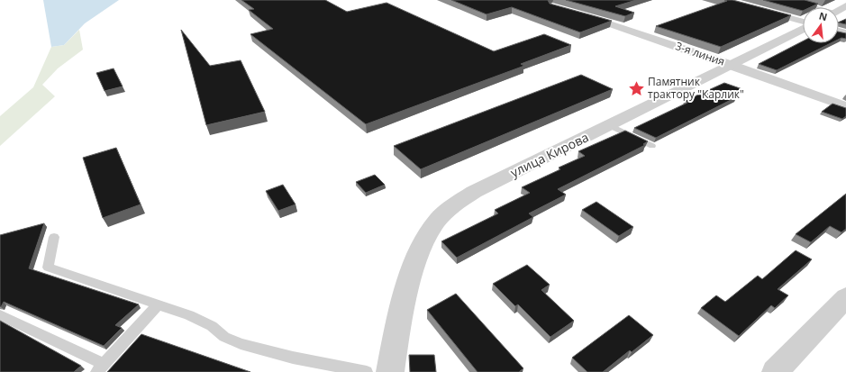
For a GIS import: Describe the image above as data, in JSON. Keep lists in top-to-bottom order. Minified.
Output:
{"streets":{"street":["3-я линия","улица Кирова"]},"crossings":[["3-я линия","улица Кирова"]],"places":{"place":["Памятник трактору \"Карлик\""]},"north":"top"}
